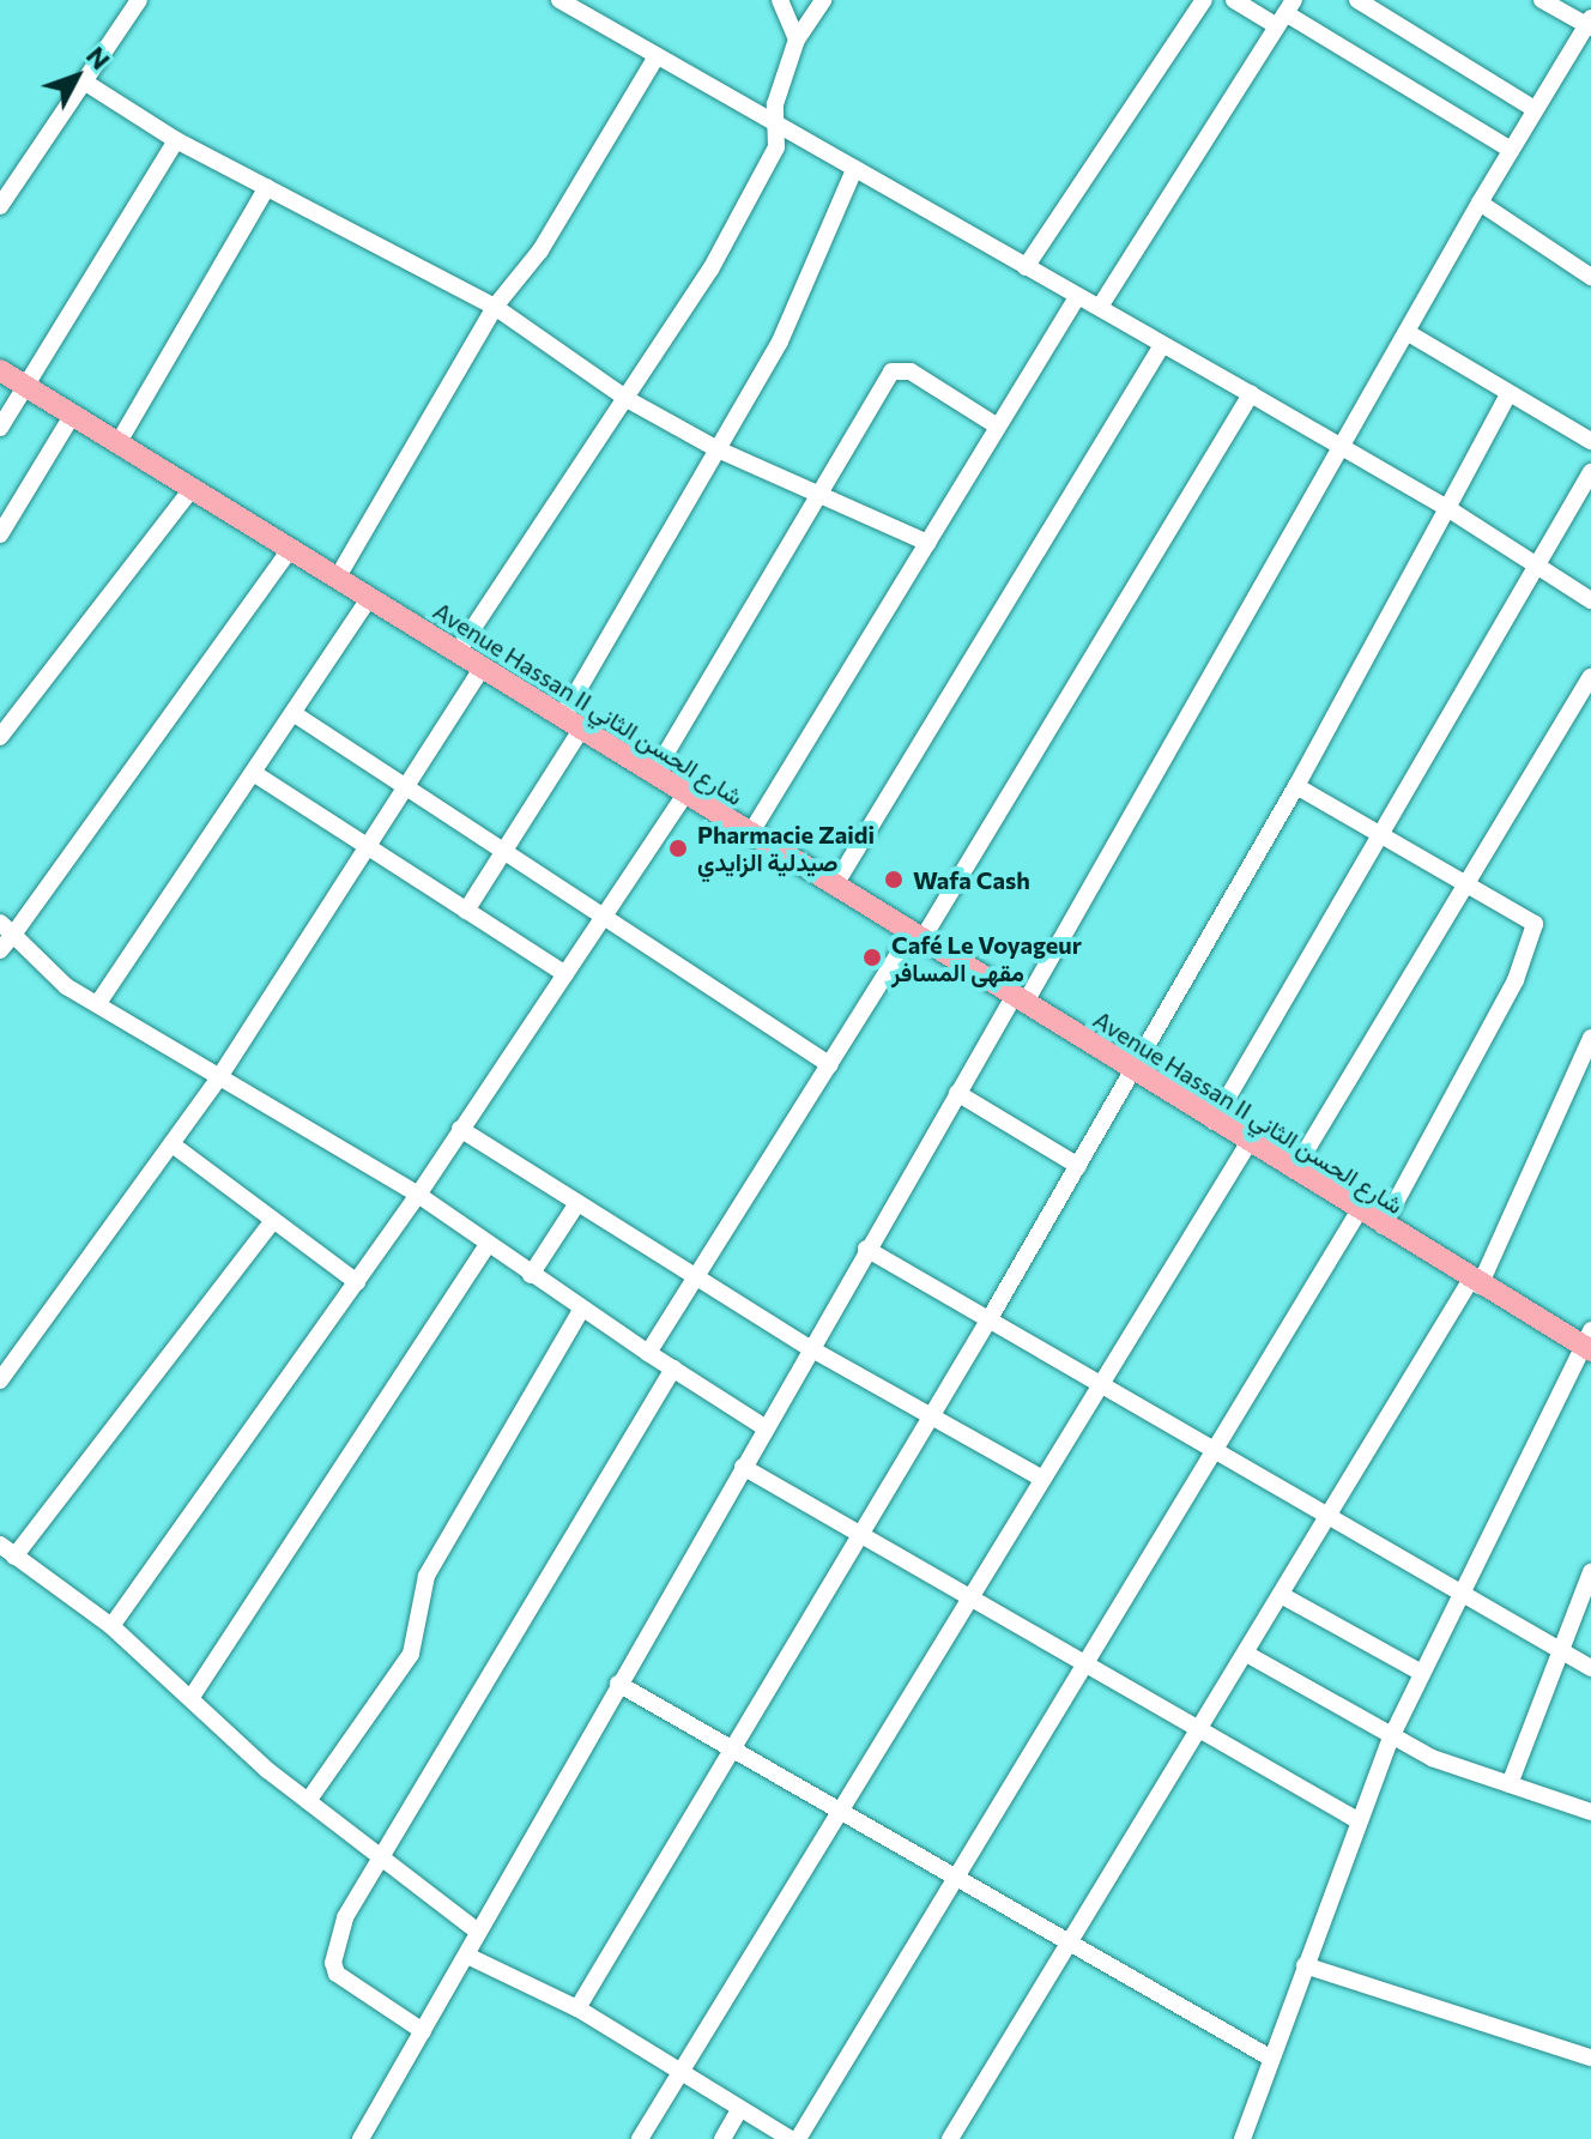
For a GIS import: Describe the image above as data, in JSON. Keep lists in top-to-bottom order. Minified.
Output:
{"streets":{"main road":["Avenue Hassan II شارع الحسن الثاني"]},"places":["Pharmacie Zaidi صيدلية الزايدي","Wafa Cash","Café Le Voyageur مقهى المسافر"],"north":"top right"}
